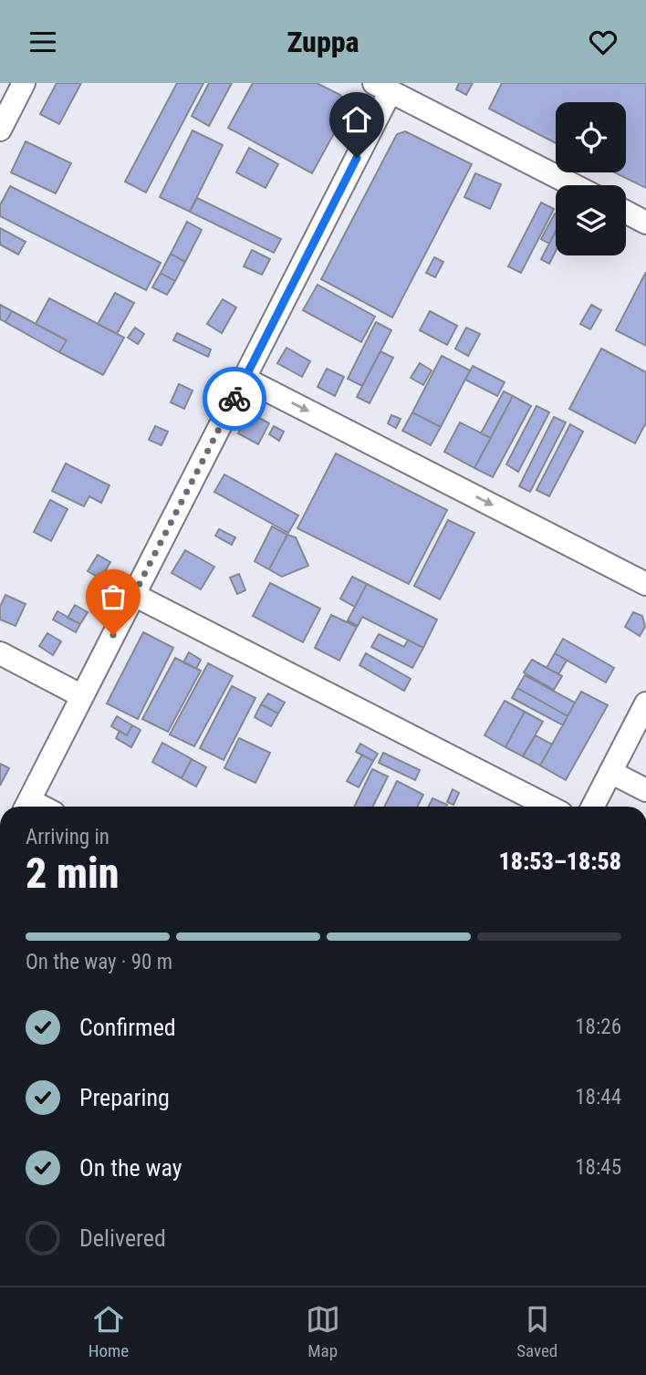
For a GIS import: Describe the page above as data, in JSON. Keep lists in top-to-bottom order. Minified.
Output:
{"page":{"header":"Zuppa","heading":["2 min","Arriving in","18:53–18:58"],"bar":"On the way · 90 m","list":[["Confirmed","18:26"],["Preparing","18:44"],["On the way","18:45"],"Delivered"],"tabs":["Home","Map","Saved"]}}
